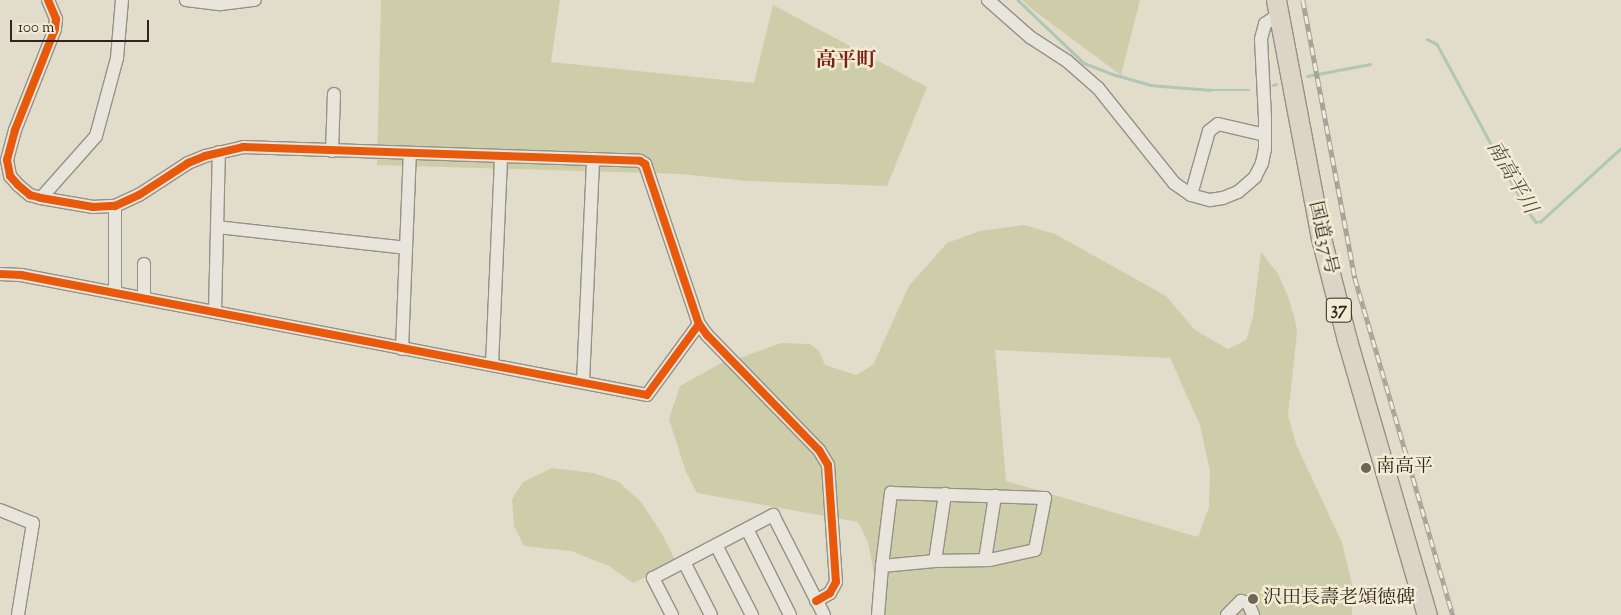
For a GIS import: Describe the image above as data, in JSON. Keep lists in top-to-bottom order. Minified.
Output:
{"streets":{"highway":["国道37号","37"]},"districts":["高平町"],"water":["南高平川"],"places":["南高平","沢田長壽老頌徳碑"],"scale_bar":"100 m"}
